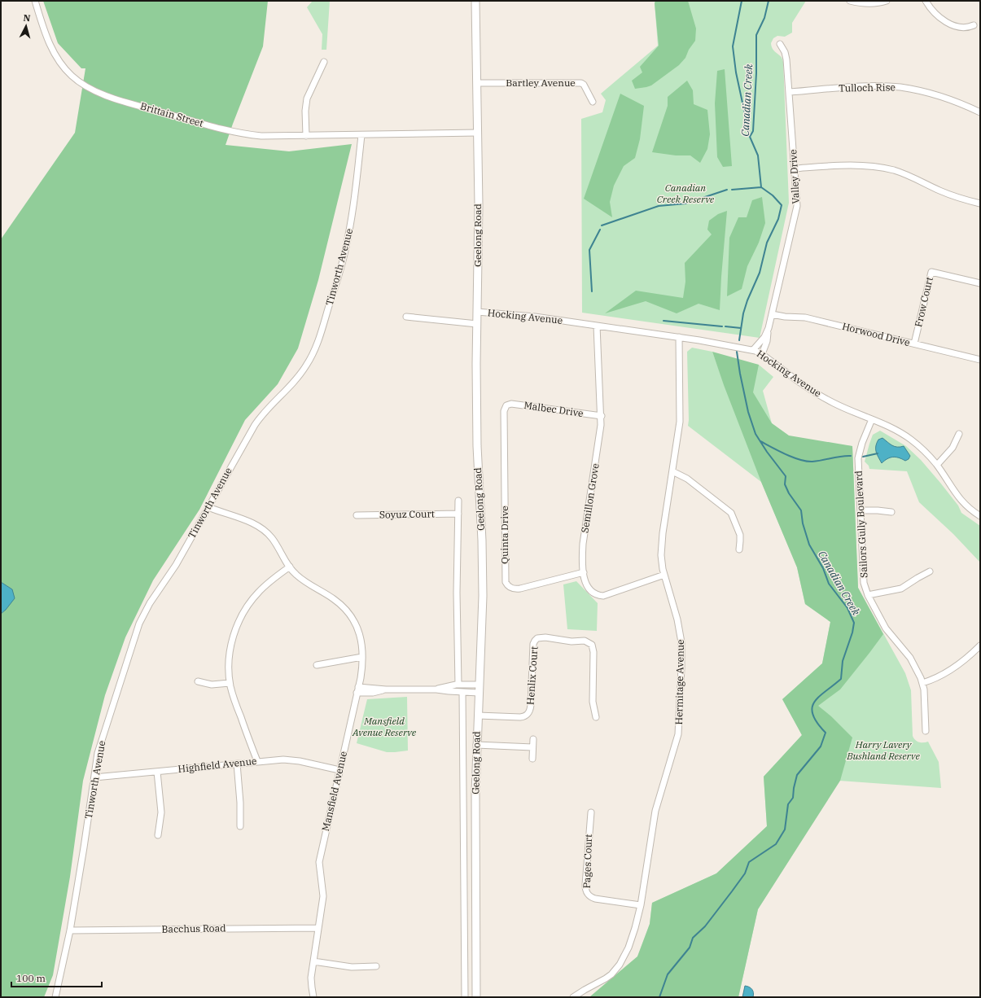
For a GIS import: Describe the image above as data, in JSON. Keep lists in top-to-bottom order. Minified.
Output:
{"streets":{"main road":["Geelong Road"],"street":["Bartley Avenue","Tulloch Rise","Brittain Street","Valley Drive","Tinworth Avenue","Frow Court","Hocking Avenue","Horwood Drive","Malbec Drive","Semillon Grove","Soyuz Court","Sailors Gully Boulevard","Quinta Drive","Henlix Court","Hermitage Avenue","Highfield Avenue","Mansfield Avenue","Pages Court","Bacchus Road"]},"crossings":[["Bartley Avenue","Geelong Road"],["Tulloch Rise","Valley Drive"],["Brittain Street","Tinworth Avenue"],["Valley Drive","Hocking Avenue"],["Valley Drive","Horwood Drive"],["Geelong Road","Hocking Avenue"],["Geelong Road","Henlix Court"],["Tinworth Avenue","Highfield Avenue"],["Tinworth Avenue","Mansfield Avenue"],["Tinworth Avenue","Bacchus Road"],["Frow Court","Horwood Drive"],["Hocking Avenue","Semillon Grove"],["Hocking Avenue","Sailors Gully Boulevard"],["Hocking Avenue","Hermitage Avenue"],["Malbec Drive","Semillon Grove"],["Malbec Drive","Quinta Drive"],["Semillon Grove","Quinta Drive"],["Semillon Grove","Hermitage Avenue"],["Hermitage Avenue","Pages Court"],["Highfield Avenue","Mansfield Avenue"],["Mansfield Avenue","Bacchus Road"]],"water":["Canadian Creek"],"parks":["Canadian Creek Reserve","Mansfield Avenue Reserve","Harry Lavery Bushland Reserve"],"scale_bar":"100 m","north":"top"}
